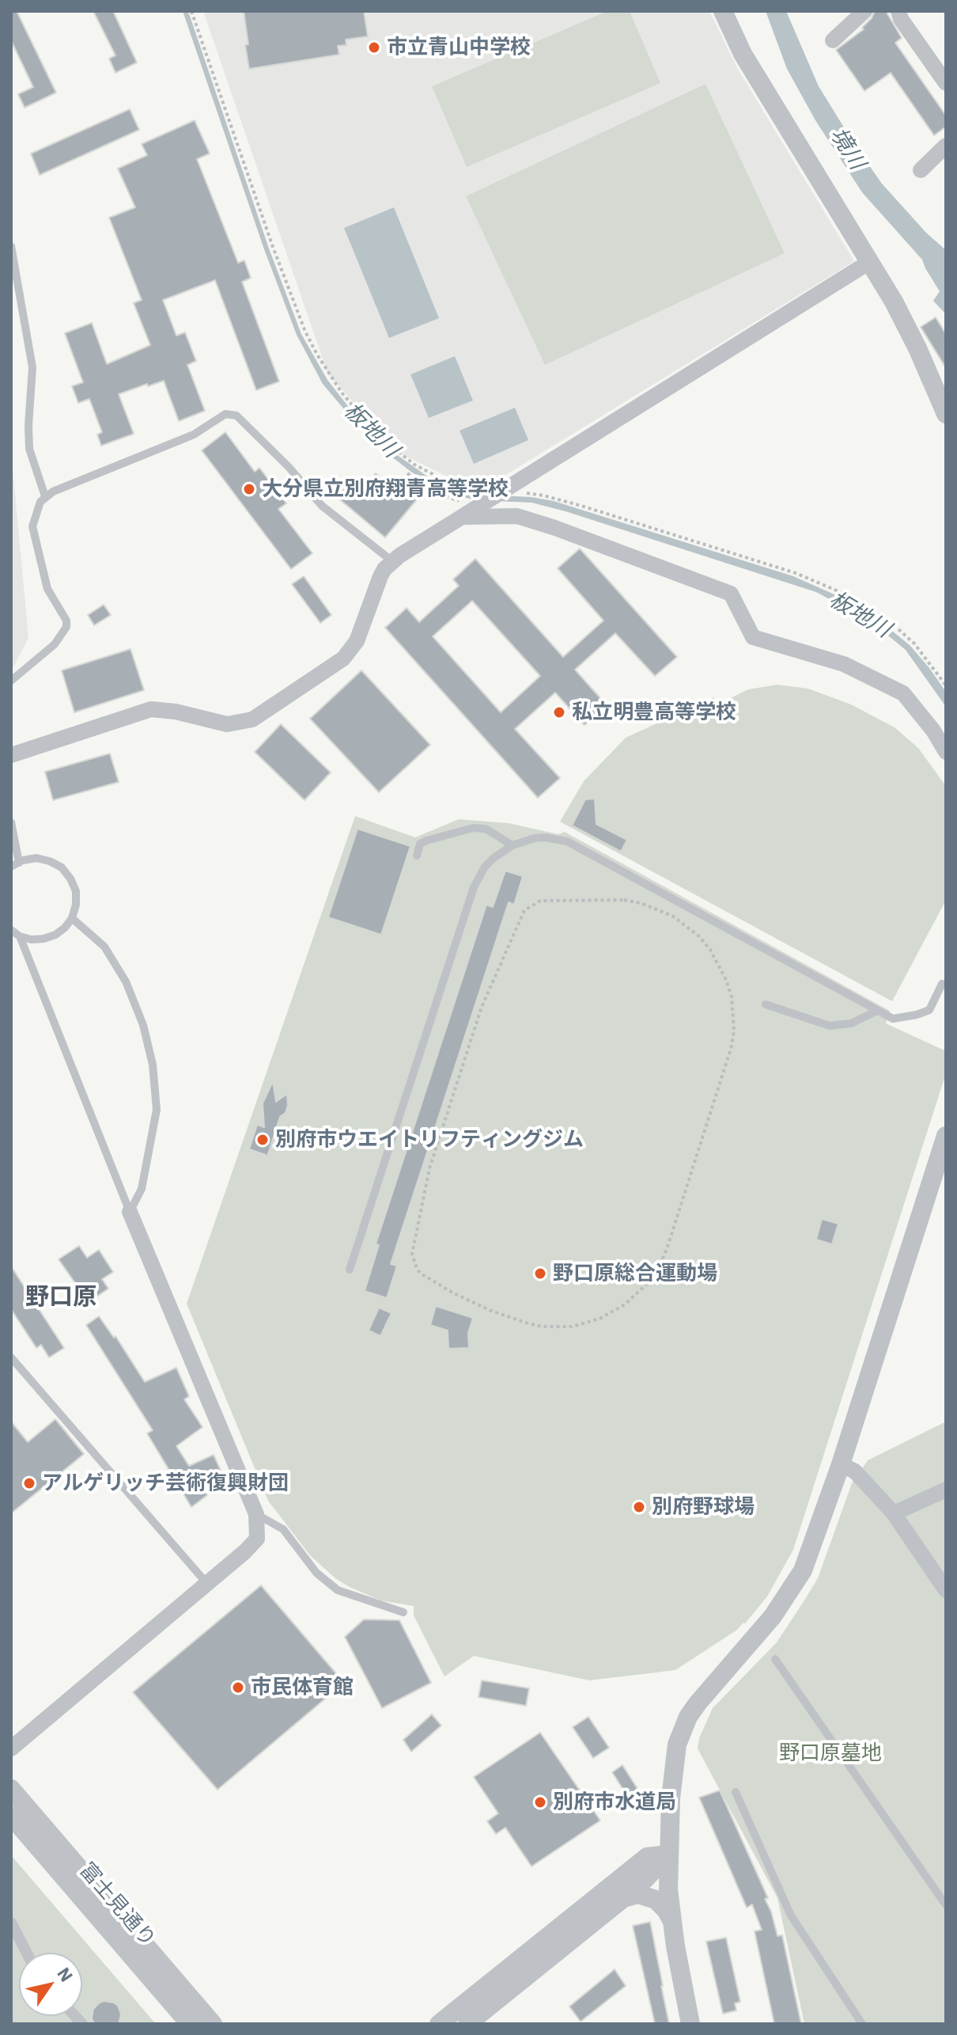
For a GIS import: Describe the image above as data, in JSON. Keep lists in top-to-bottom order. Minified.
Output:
{"streets":{"street":["富士見通り"]},"districts":["野口原"],"water":["境川","板地川"],"parks":["野口原墓地"],"places":["市立青山中学校","大分県立別府翔青高等学校","私立明豊高等学校","別府市ウエイトリフティングジム","野口原総合運動場","アルゲリッチ芸術復興財団","別府野球場","市民体育館","別府市水道局"],"north":"top right"}
